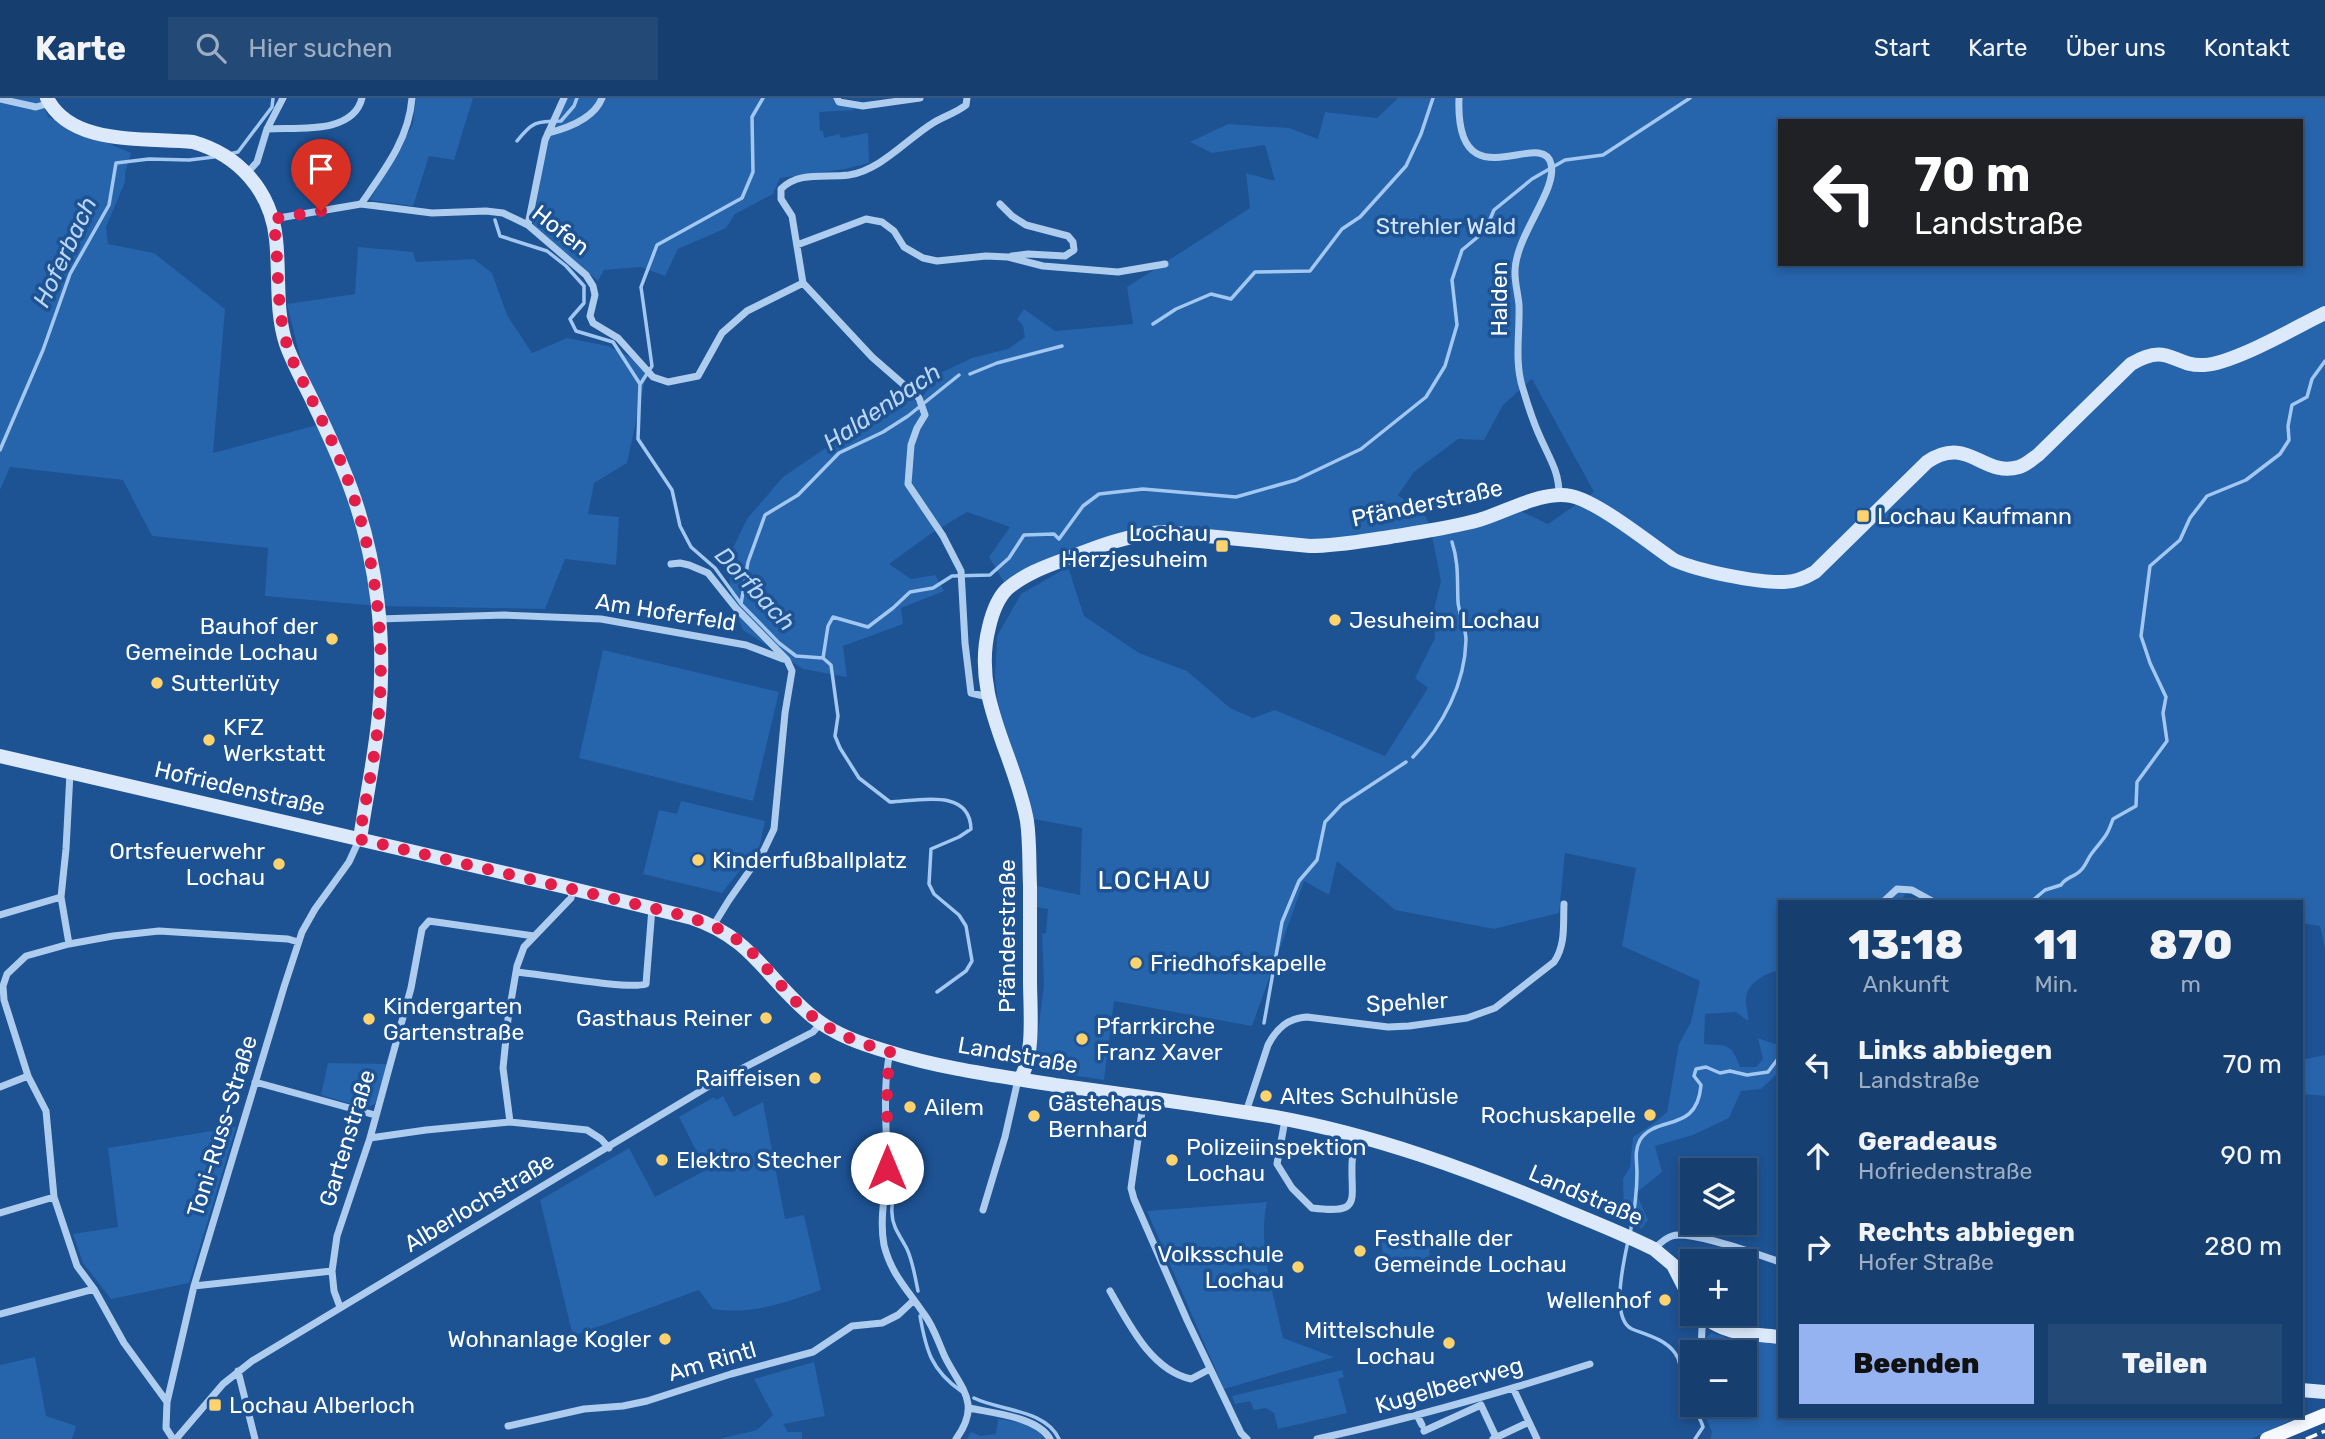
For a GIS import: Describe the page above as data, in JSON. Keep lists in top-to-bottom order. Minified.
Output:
{"streets":{"street":["Hofen","Halden","Pfänderstraße","Am Hoferfeld","Hofriedenstraße","Spehler","Landstraße","Toni-Russ-Straße","Gartenstraße","Alberlochstraße","Am Rintl","Kugelbeerweg"]},"crossings":[["Halden","Pfänderstraße"],["Pfänderstraße","Landstraße"],["Hofriedenstraße","Landstraße"],["Hofriedenstraße","Toni-Russ-Straße"],["Spehler","Landstraße"],["Landstraße","Alberlochstraße"],["Toni-Russ-Straße","Alberlochstraße"],["Gartenstraße","Alberlochstraße"]],"districts":["LOCHAU"],"water":["Hoferbach","Haldenbach","Dorfbach"],"parks":["Strehler Wald"],"places":{"transit":["Lochau Kaufmann","Lochau Herzjesuheim","Lochau Alberloch"],"other":["Jesuheim Lochau","Bauhof der Gemeinde Lochau","Sutterlüty","KFZ Werkstatt","Kinderfußballplatz","Ortsfeuerwehr Lochau","Friedhofskapelle","Gasthaus Reiner","Kindergarten Gartenstraße","Pfarrkirche Franz Xaver","Raiffeisen","Altes Schulhüsle","Ailem","Rochuskapelle","Gästehaus Bernhard","Elektro Stecher","Polizeiinspektion Lochau","Festhalle der Gemeinde Lochau","Volksschule Lochau","Wellenhof","Wohnanlage Kogler","Mittelschule Lochau"]},"page":{"header":"Karte","search":"Hier suchen","nav":["Start","Karte","Über uns","Kontakt"],"turn":["70 m","Landstraße"],"eta":["13:18","Ankunft","11","Min.","870","m"],"list":[{"name":"Links abbiegen","note":"Landstraße","value":"70 m"},{"name":"Geradeaus","note":"Hofriedenstraße","value":"90 m"},{"name":"Rechts abbiegen","note":"Hofer Straße","value":"280 m"}],"map_buttons":["+","−"],"buttons":["Beenden","Teilen"]}}
